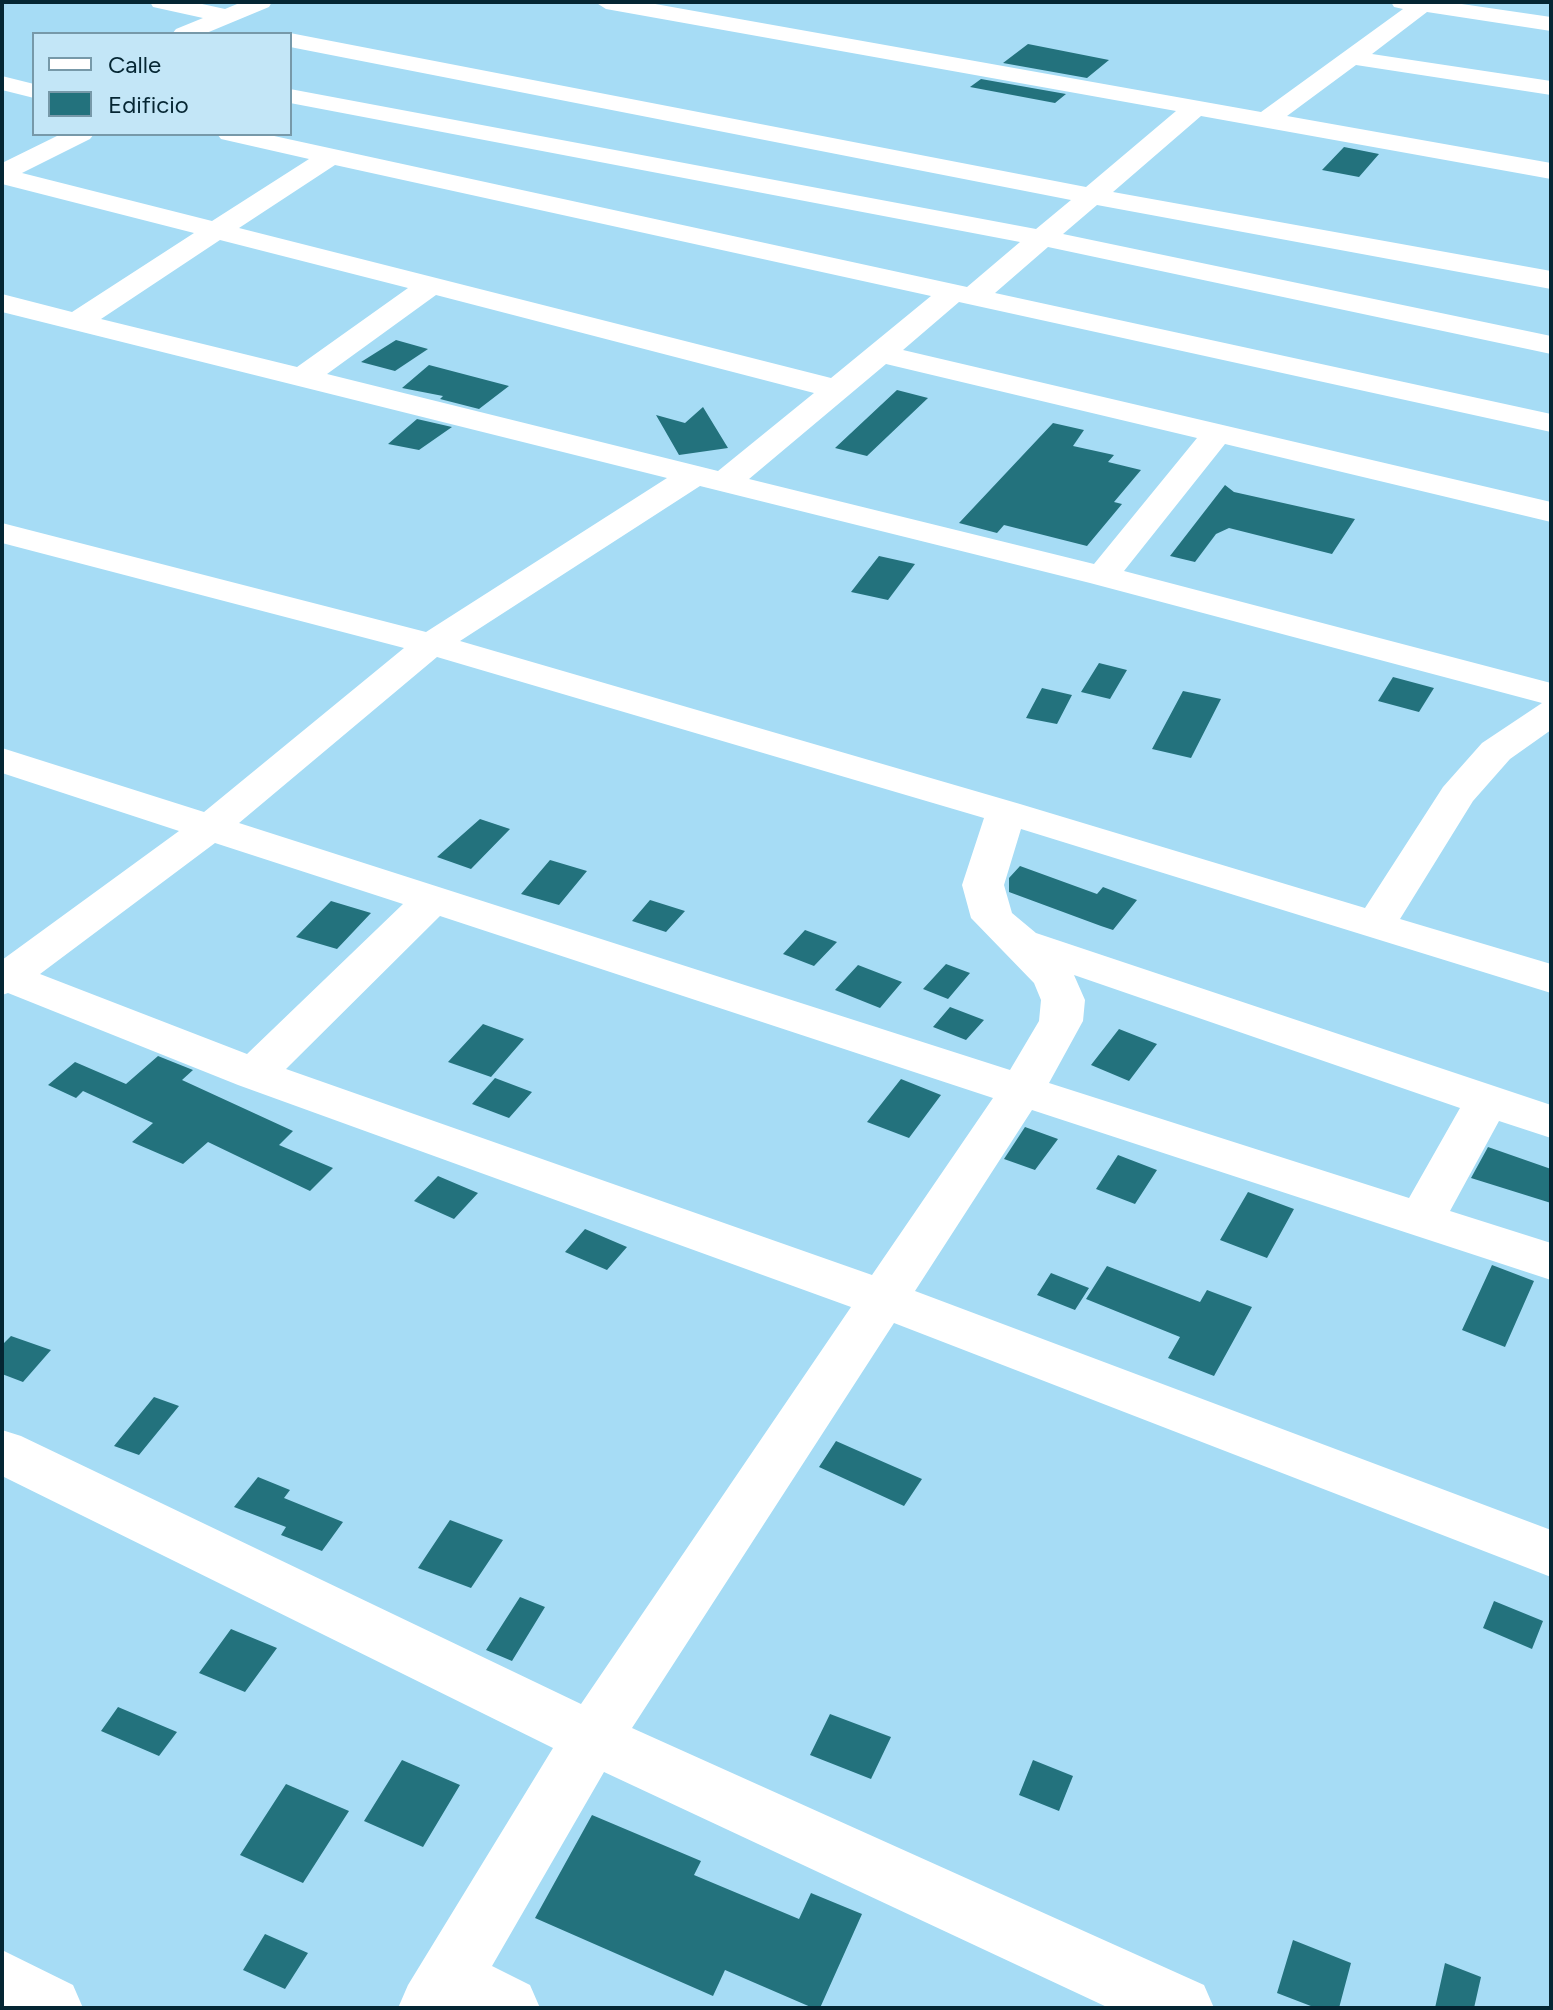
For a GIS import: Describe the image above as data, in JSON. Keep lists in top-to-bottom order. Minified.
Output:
{"legend":["Calle","Edificio"]}
